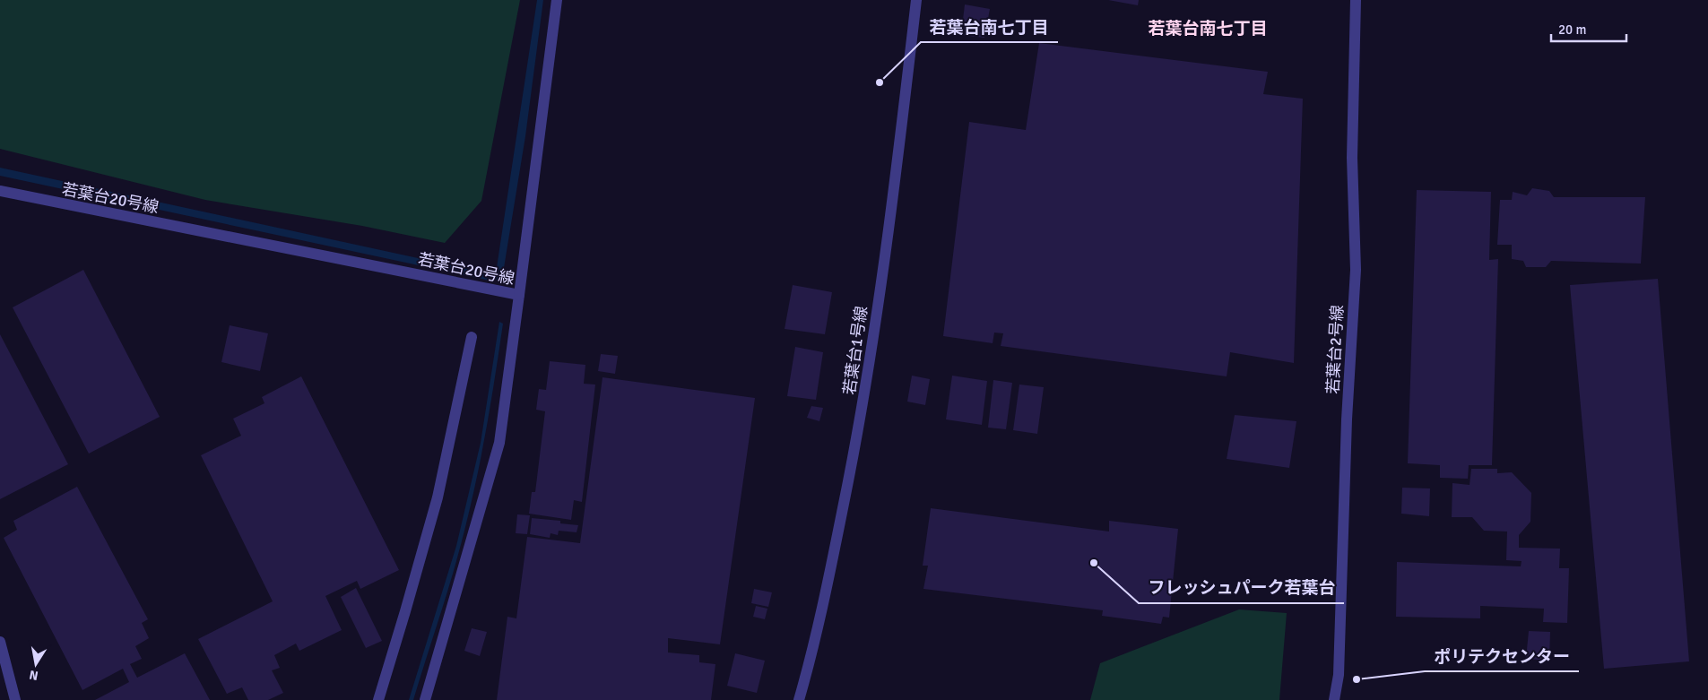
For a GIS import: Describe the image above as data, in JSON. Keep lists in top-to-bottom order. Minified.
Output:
{"streets":{"street":["若葉台20号線","若葉台2号線","若葉台1号線"]},"districts":["若葉台南七丁目"],"places":["若葉台南七丁目","フレッシュパーク若葉台","ポリテクセンター"],"scale_bar":"20 m","north":"bottom"}
